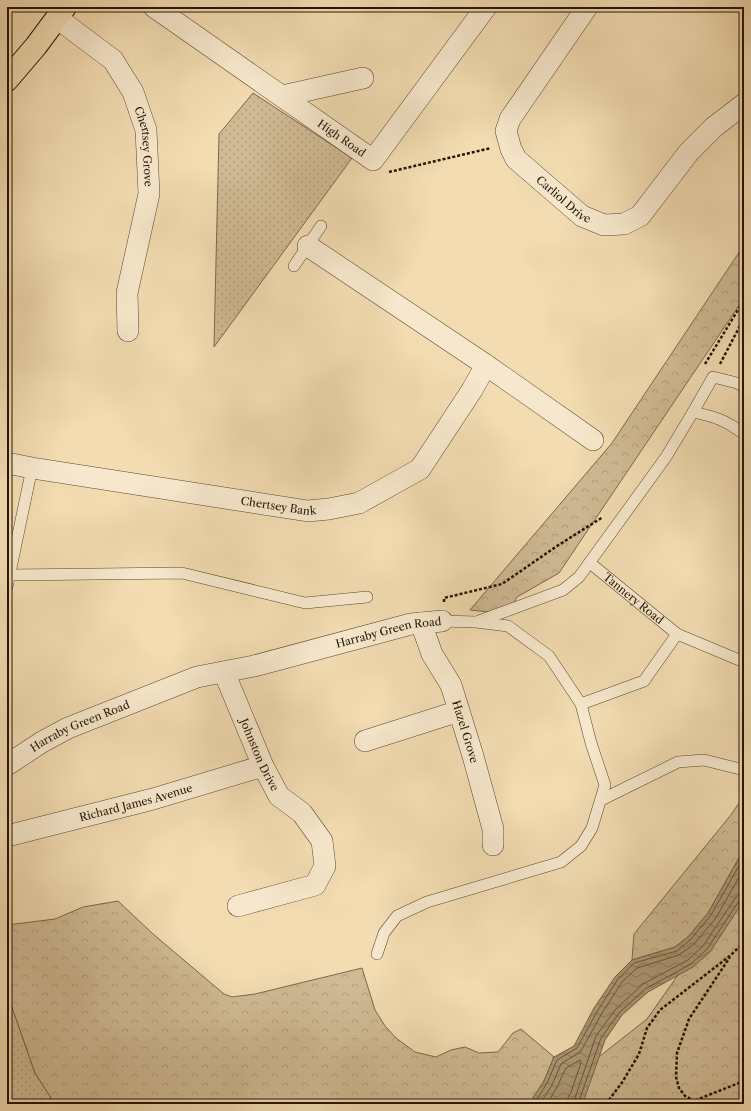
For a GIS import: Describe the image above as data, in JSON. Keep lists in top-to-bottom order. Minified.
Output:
{"streets":{"street":["High Road","Chertsey Grove","Carliol Drive","Chertsey Bank","Harraby Green Road","Hazel Grove","Johnston Drive","Richard James Avenue"],"lane":["Tannery Road"]},"crossings":[["Harraby Green Road","Hazel Grove"],["Harraby Green Road","Johnston Drive"],["Johnston Drive","Richard James Avenue"]]}
